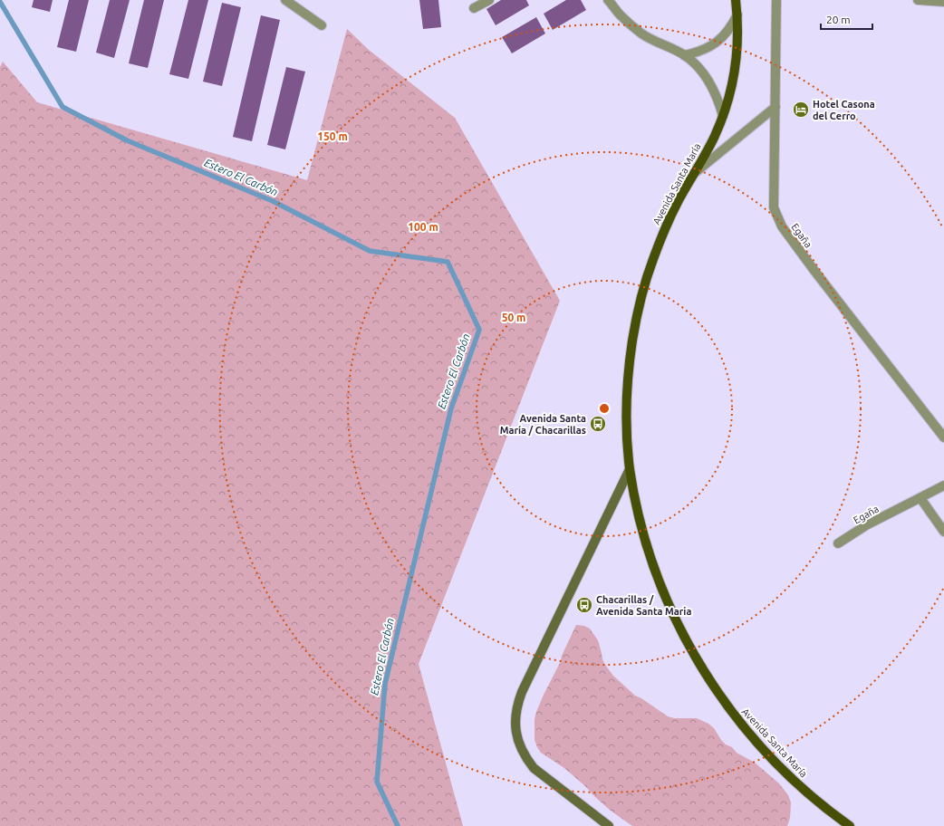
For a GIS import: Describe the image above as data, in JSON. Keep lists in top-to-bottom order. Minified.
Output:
{"streets":{"main road":["Avenida Santa María"],"street":["Egaña"]},"water":["Estero El Carbón"],"places":{"hotel":["Hotel Casona del Cerro"],"bus stop":["Avenida Santa María / Chacarillas","Chacarillas / Avenida Santa Maria"]},"scale_bar":"20 m","rings":["150 m","100 m","50 m"]}
